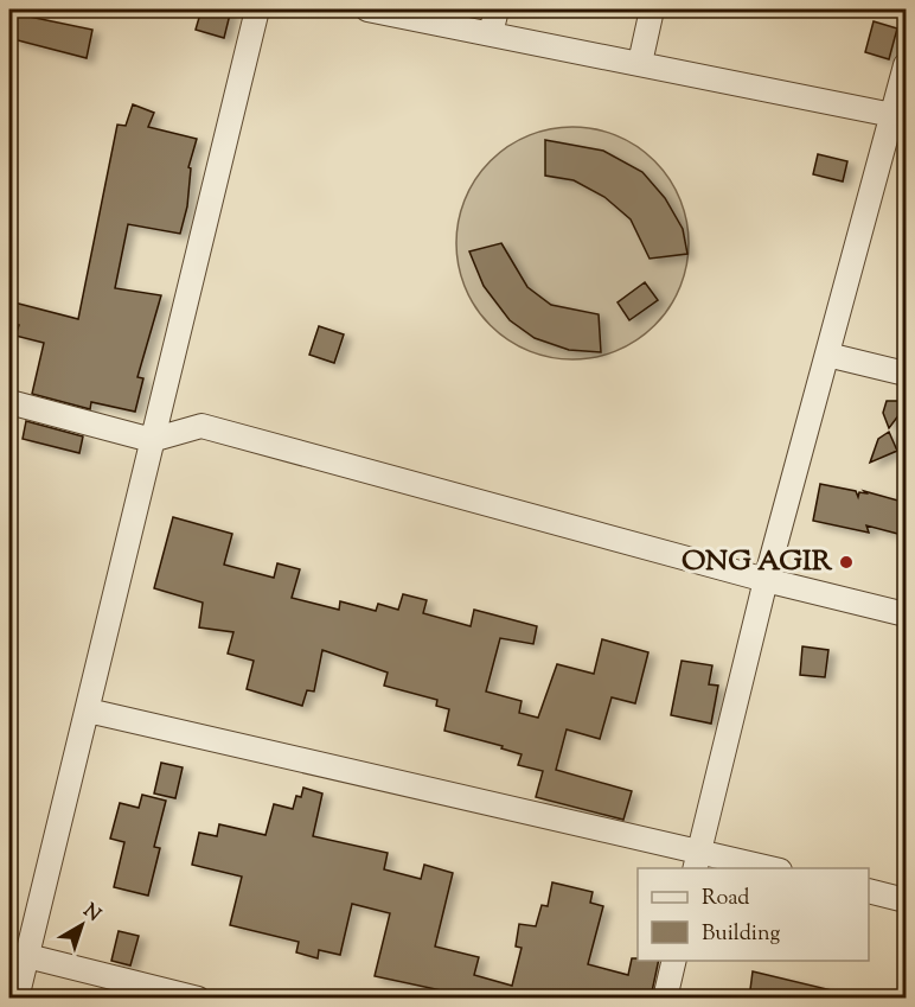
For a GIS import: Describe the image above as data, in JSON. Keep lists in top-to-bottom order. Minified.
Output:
{"places":["ONG AGIR"],"legend":["Road","Building"],"north":"top right"}
